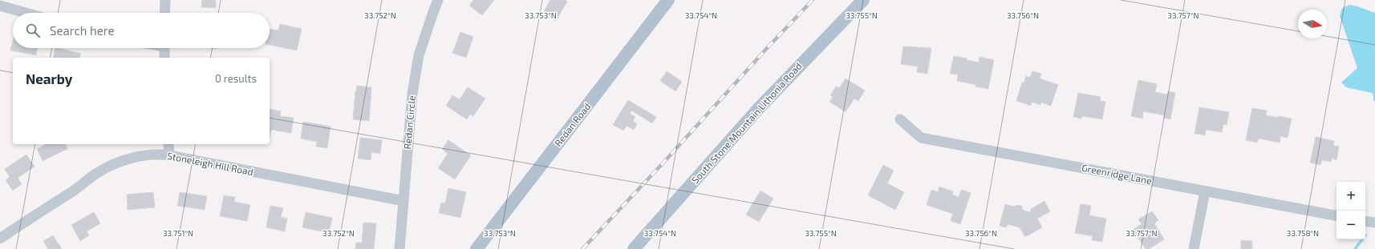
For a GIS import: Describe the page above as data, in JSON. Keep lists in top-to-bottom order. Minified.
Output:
{"streets":{"main road":["South Stone Mountain Lithonia Road","Redan Road"],"street":["Redan Circle","Stoneleigh Hill Road","Greenridge Lane"]},"crossings":[["Redan Circle","Stoneleigh Hill Road"]],"north":"right","page":{"search":"Search here","heading":["Nearby","0 results"],"map_buttons":["+","−"]},"coordinates":["33.752°N","33.753°N","33.754°N","33.755°N","33.756°N","33.757°N","33.751°N","33.758°N"]}
